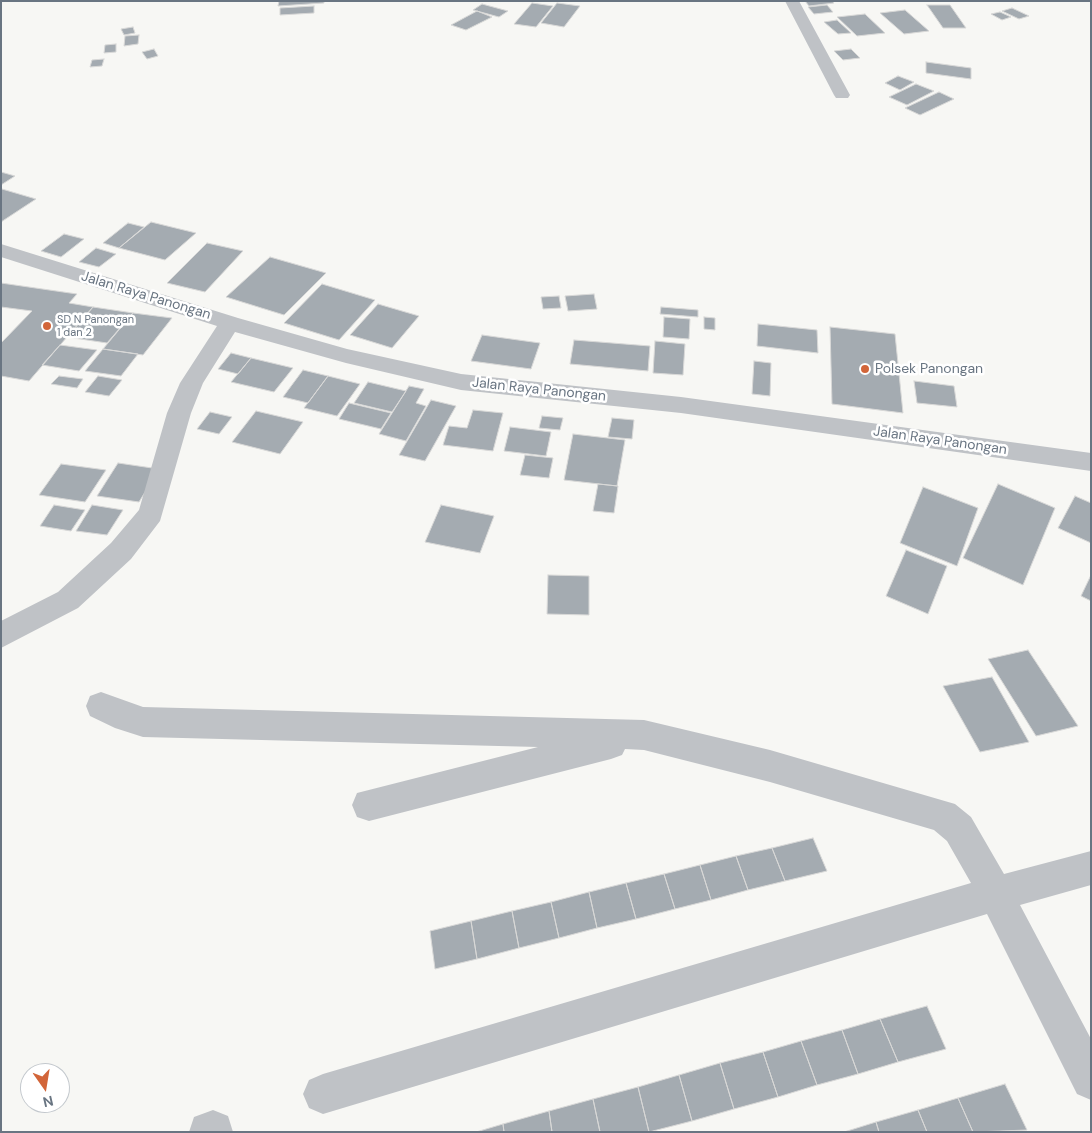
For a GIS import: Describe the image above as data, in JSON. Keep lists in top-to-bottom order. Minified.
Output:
{"streets":{"street":["Jalan Raya Panongan"]},"places":["SD N Panongan 1 dan 2","Polsek Panongan"],"north":"bottom"}
